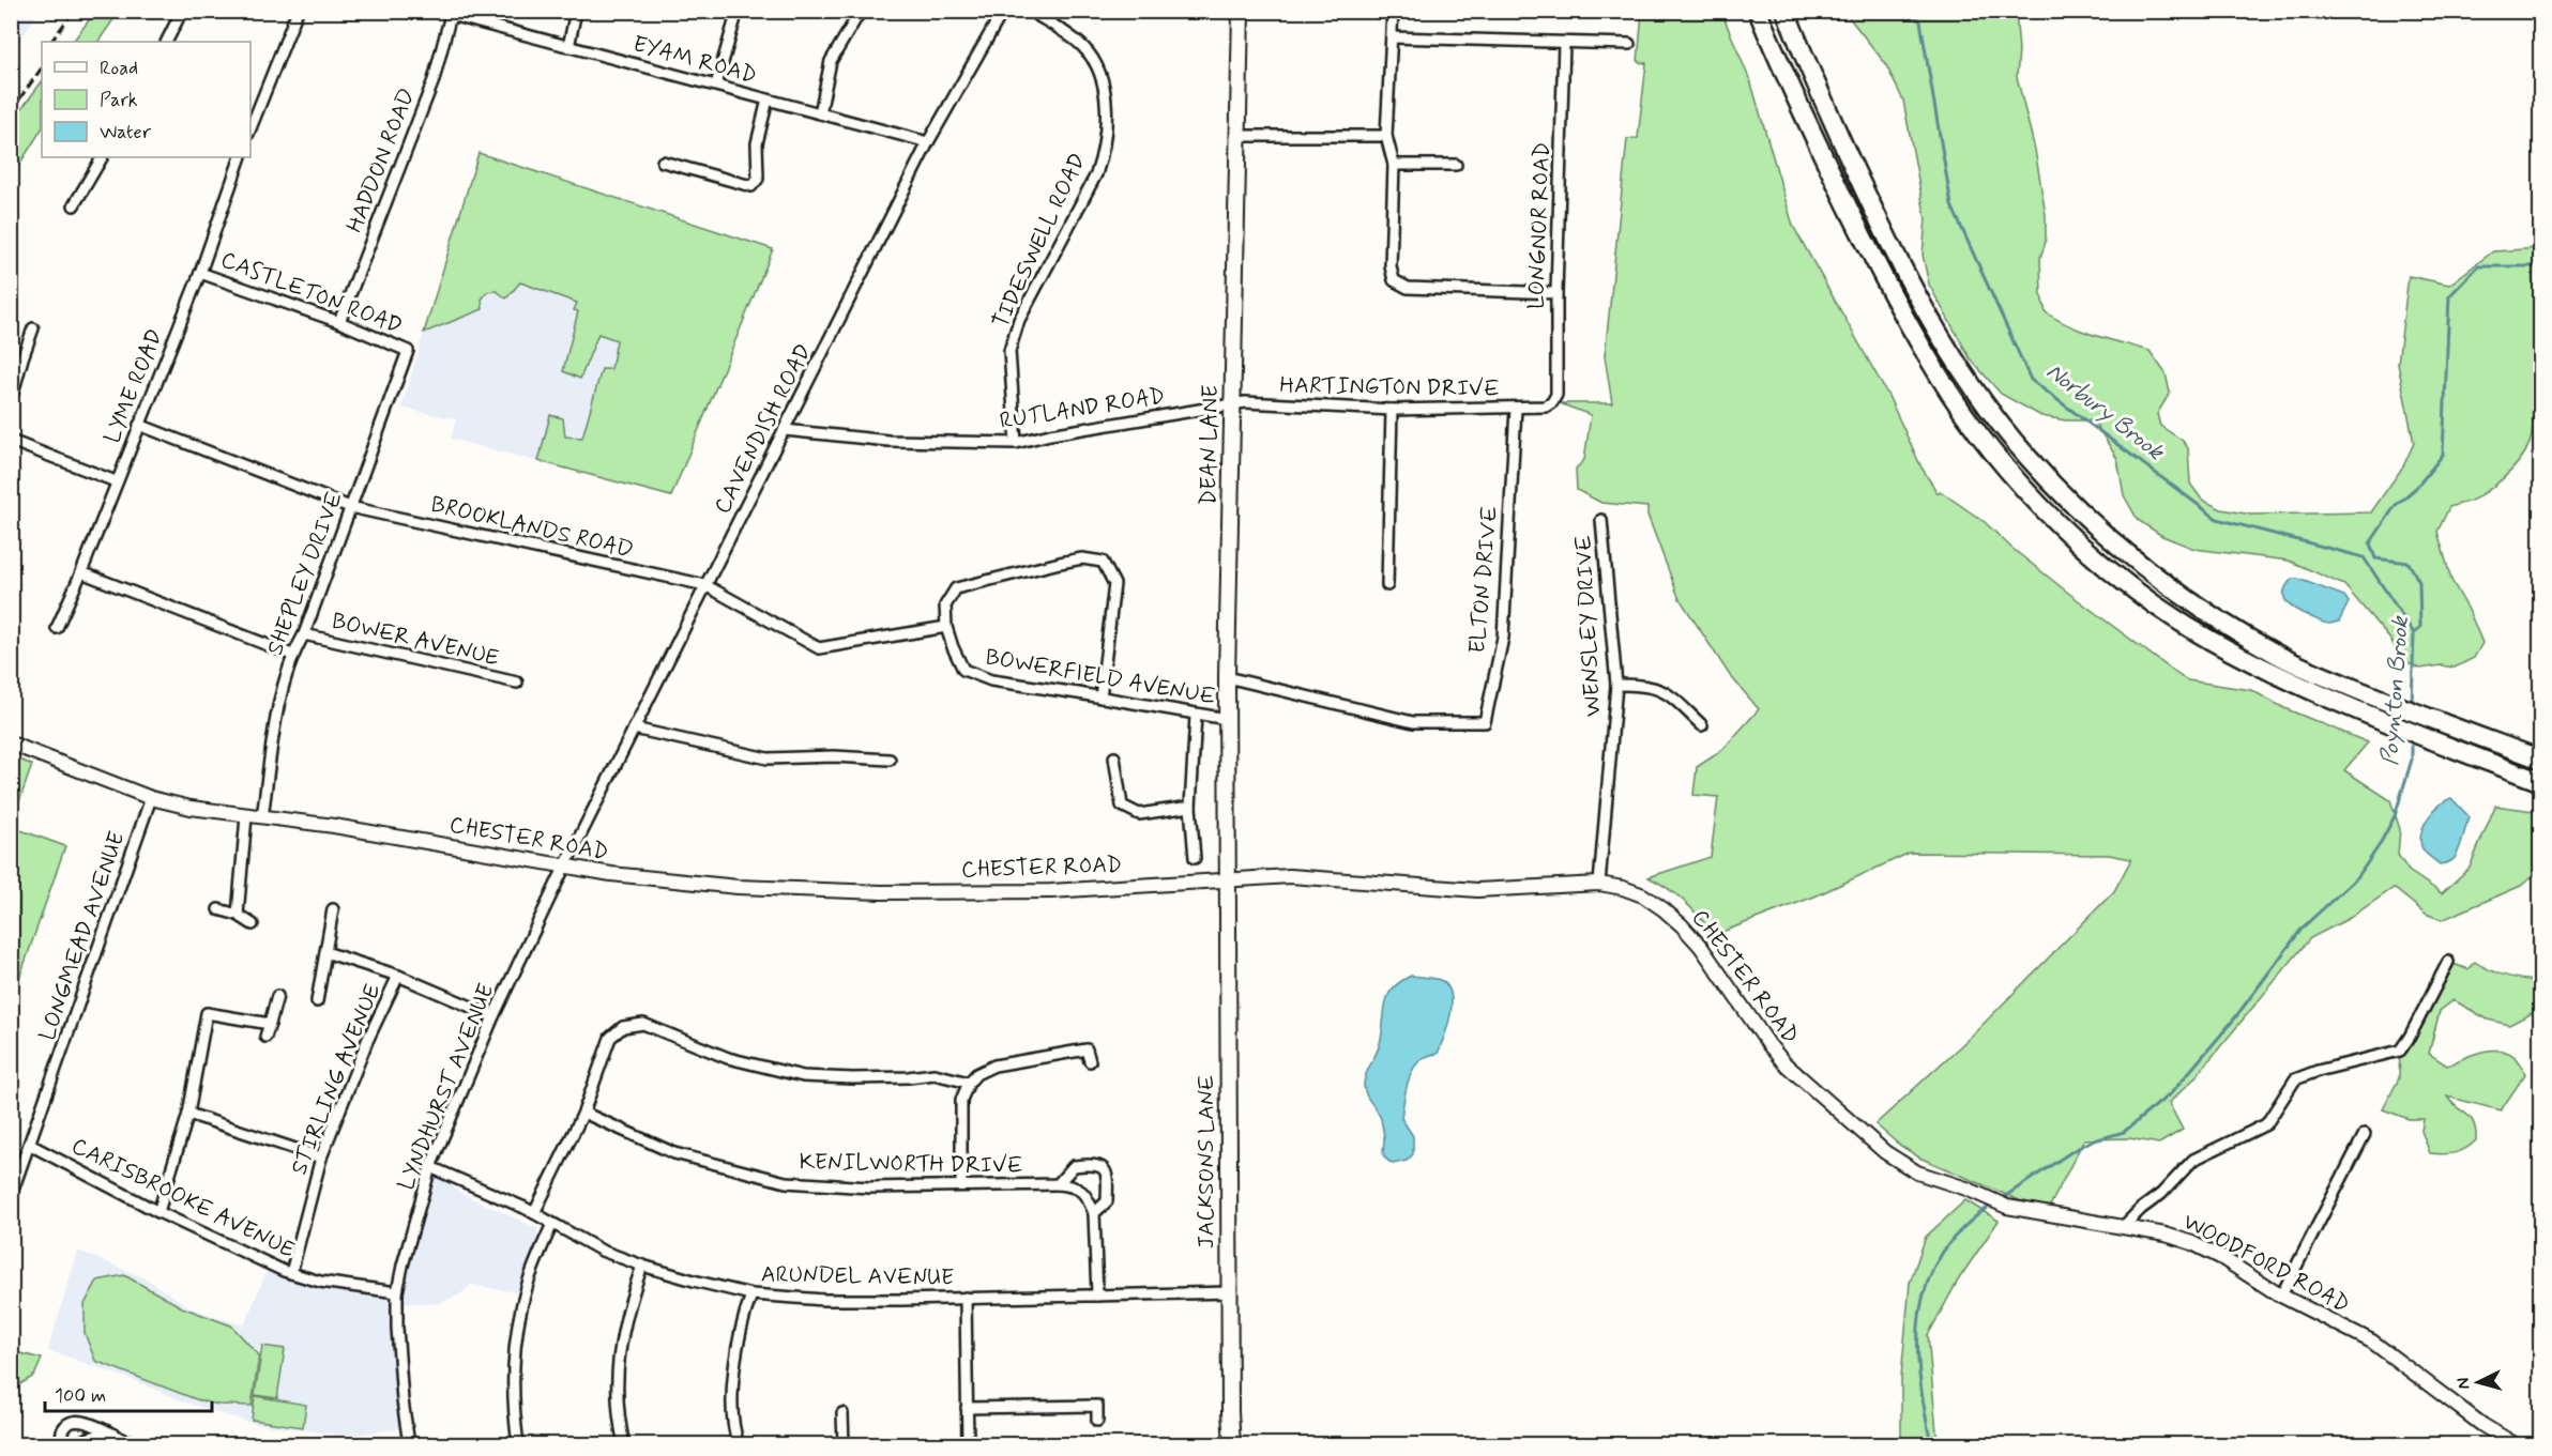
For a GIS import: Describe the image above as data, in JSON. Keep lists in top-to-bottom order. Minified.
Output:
{"streets":{"main road":["DEAN LANE","JACKSONS LANE"],"street":["EYAM ROAD","HADDON ROAD","LONGNOR ROAD","TIDESWELL ROAD","CASTLETON ROAD","LYME ROAD","HARTINGTON DRIVE","RUTLAND ROAD","CAVENDISH ROAD","BROOKLANDS ROAD","SHEPLEY DRIVE","ELTON DRIVE","WENSLEY DRIVE","BOWER AVENUE","BOWERFIELD AVENUE","CHESTER ROAD","LONGMEAD AVENUE","STIRLING AVENUE","LYNDHURST AVENUE","KENILWORTH DRIVE","CARISBROOKE AVENUE","WOODFORD ROAD","ARUNDEL AVENUE"]},"crossings":[["EYAM ROAD","HADDON ROAD"],["EYAM ROAD","CAVENDISH ROAD"],["HADDON ROAD","CASTLETON ROAD"],["LONGNOR ROAD","HARTINGTON DRIVE"],["TIDESWELL ROAD","RUTLAND ROAD"],["CASTLETON ROAD","LYME ROAD"],["CASTLETON ROAD","SHEPLEY DRIVE"],["LYME ROAD","BROOKLANDS ROAD"],["HARTINGTON DRIVE","RUTLAND ROAD"],["HARTINGTON DRIVE","DEAN LANE"],["HARTINGTON DRIVE","ELTON DRIVE"],["RUTLAND ROAD","CAVENDISH ROAD"],["RUTLAND ROAD","DEAN LANE"],["CAVENDISH ROAD","BROOKLANDS ROAD"],["CAVENDISH ROAD","CHESTER ROAD"],["CAVENDISH ROAD","LYNDHURST AVENUE"],["DEAN LANE","ELTON DRIVE"],["DEAN LANE","BOWERFIELD AVENUE"],["DEAN LANE","CHESTER ROAD"],["DEAN LANE","JACKSONS LANE"],["BROOKLANDS ROAD","SHEPLEY DRIVE"],["SHEPLEY DRIVE","BOWER AVENUE"],["SHEPLEY DRIVE","CHESTER ROAD"],["WENSLEY DRIVE","CHESTER ROAD"],["CHESTER ROAD","LONGMEAD AVENUE"],["CHESTER ROAD","LYNDHURST AVENUE"],["CHESTER ROAD","JACKSONS LANE"],["CHESTER ROAD","WOODFORD ROAD"],["LONGMEAD AVENUE","CARISBROOKE AVENUE"],["STIRLING AVENUE","CARISBROOKE AVENUE"],["LYNDHURST AVENUE","CARISBROOKE AVENUE"],["LYNDHURST AVENUE","ARUNDEL AVENUE"],["JACKSONS LANE","ARUNDEL AVENUE"]],"water":["Norbury Brook","Poynton Brook"],"legend":["Road","Park","Water"],"scale_bar":"100 m","north":"left"}
